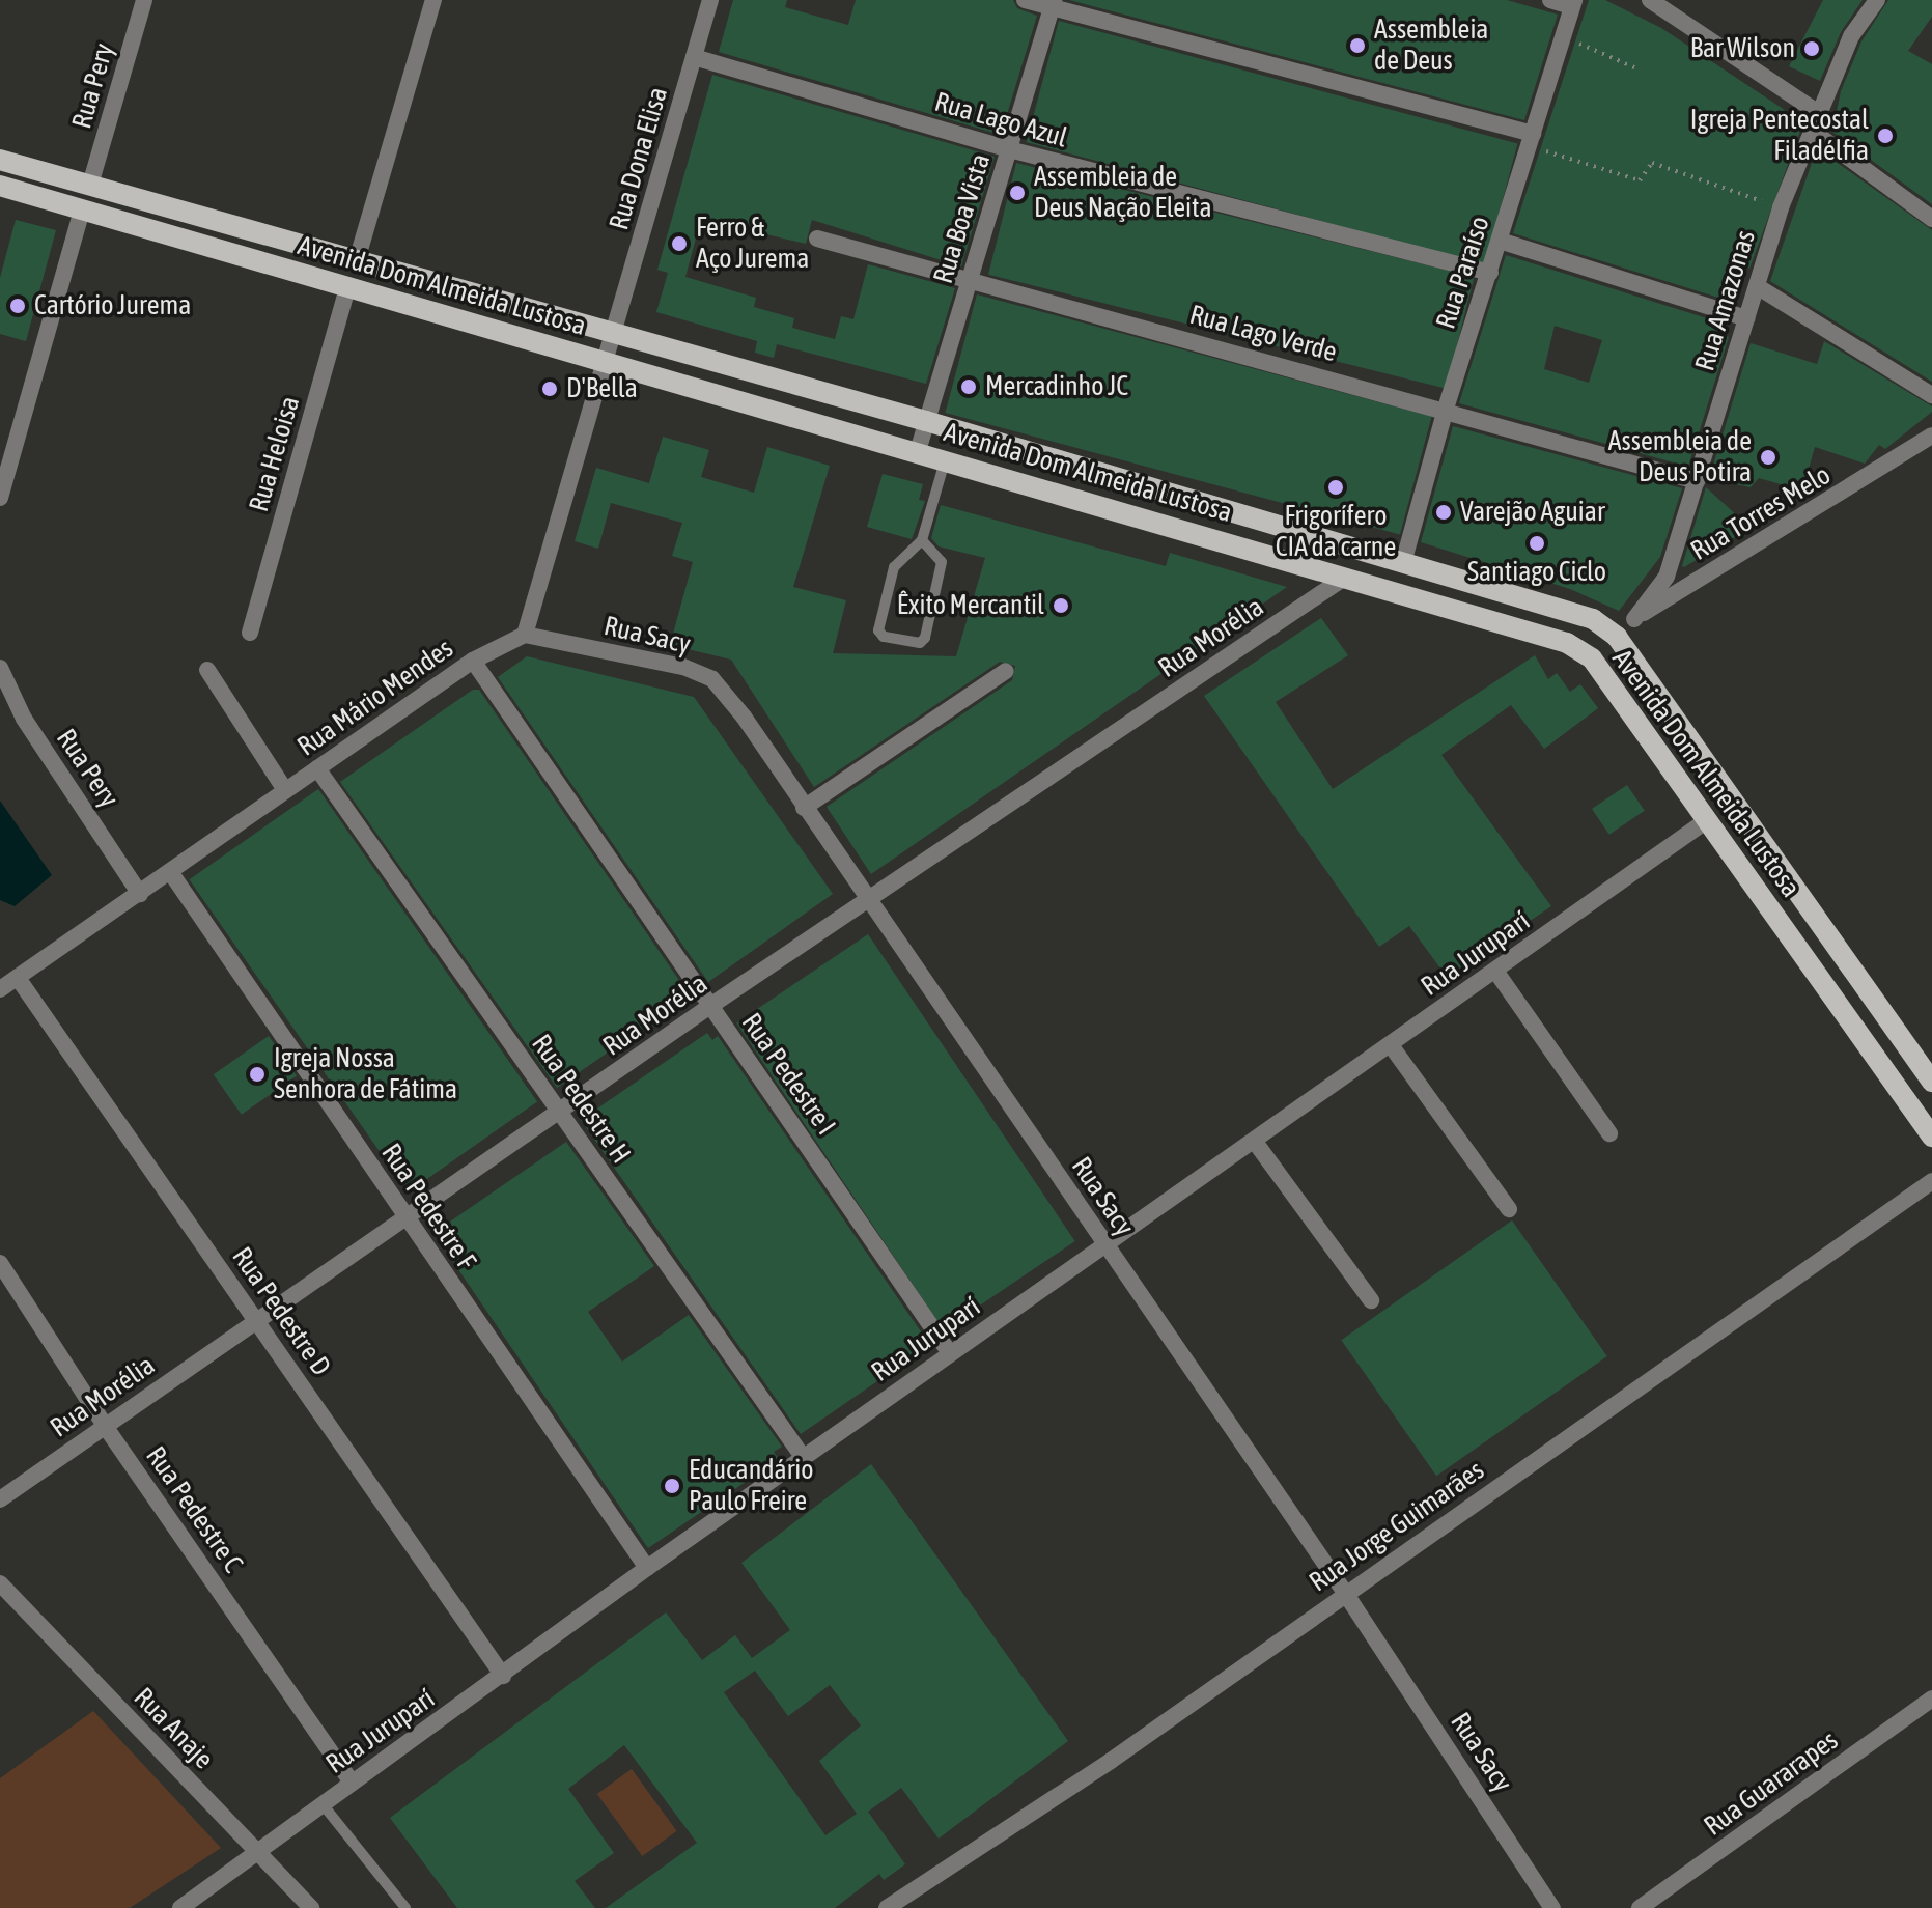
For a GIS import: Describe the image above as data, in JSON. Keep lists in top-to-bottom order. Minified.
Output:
{"streets":{"main road":["Avenida Dom Almeida Lustosa"],"street":["Rua Pery","Rua Lago Azul","Rua Dona Elisa","Rua Boa Vista","Rua Paraíso","Rua Amazonas","Rua Lago Verde","Rua Heloisa","Rua Torres Melo","Rua Sacy","Rua Morélia","Rua Mário Mendes","Rua Juruparí","Rua Pedestre I","Rua Pedestre H","Rua Pedestre F","Rua Pedestre D","Rua Pedestre C","Rua Jorge Guimarães","Rua Anaje","Rua Guararapes"]},"crossings":[["Rua Pery","Avenida Dom Almeida Lustosa"],["Rua Pery","Rua Mário Mendes"],["Rua Lago Azul","Rua Dona Elisa"],["Rua Lago Azul","Rua Boa Vista"],["Rua Lago Azul","Rua Paraíso"],["Rua Dona Elisa","Avenida Dom Almeida Lustosa"],["Rua Boa Vista","Avenida Dom Almeida Lustosa"],["Rua Boa Vista","Rua Lago Verde"],["Rua Paraíso","Avenida Dom Almeida Lustosa"],["Rua Paraíso","Rua Lago Verde"],["Avenida Dom Almeida Lustosa","Rua Heloisa"],["Avenida Dom Almeida Lustosa","Rua Torres Melo"],["Avenida Dom Almeida Lustosa","Rua Morélia"],["Avenida Dom Almeida Lustosa","Rua Juruparí"],["Rua Amazonas","Rua Lago Verde"],["Rua Amazonas","Rua Torres Melo"],["Rua Sacy","Rua Morélia"],["Rua Sacy","Rua Mário Mendes"],["Rua Sacy","Rua Juruparí"],["Rua Sacy","Rua Jorge Guimarães"],["Rua Morélia","Rua Pedestre I"],["Rua Morélia","Rua Pedestre H"],["Rua Morélia","Rua Pedestre F"],["Rua Morélia","Rua Pedestre D"],["Rua Morélia","Rua Pedestre C"],["Rua Mário Mendes","Rua Pedestre I"],["Rua Mário Mendes","Rua Pedestre H"],["Rua Mário Mendes","Rua Pedestre F"],["Rua Mário Mendes","Rua Pedestre D"],["Rua Juruparí","Rua Pedestre I"],["Rua Juruparí","Rua Pedestre H"],["Rua Juruparí","Rua Pedestre F"],["Rua Juruparí","Rua Pedestre D"],["Rua Juruparí","Rua Pedestre C"],["Rua Juruparí","Rua Anaje"]],"places":["Assembleia de Deus","Bar Wilson","Igreja Pentecostal Filadélfia","Assembleia de Deus Nação Eleita","Ferro & Aço Jurema","Cartório Jurema","Mercadinho JC","D'Bella","Assembleia de Deus Potira","Frigorífero CIA da carne","Varejão Aguiar","Santiago Ciclo","Êxito Mercantil","Igreja Nossa Senhora de Fátima","Educandário Paulo Freire"]}
